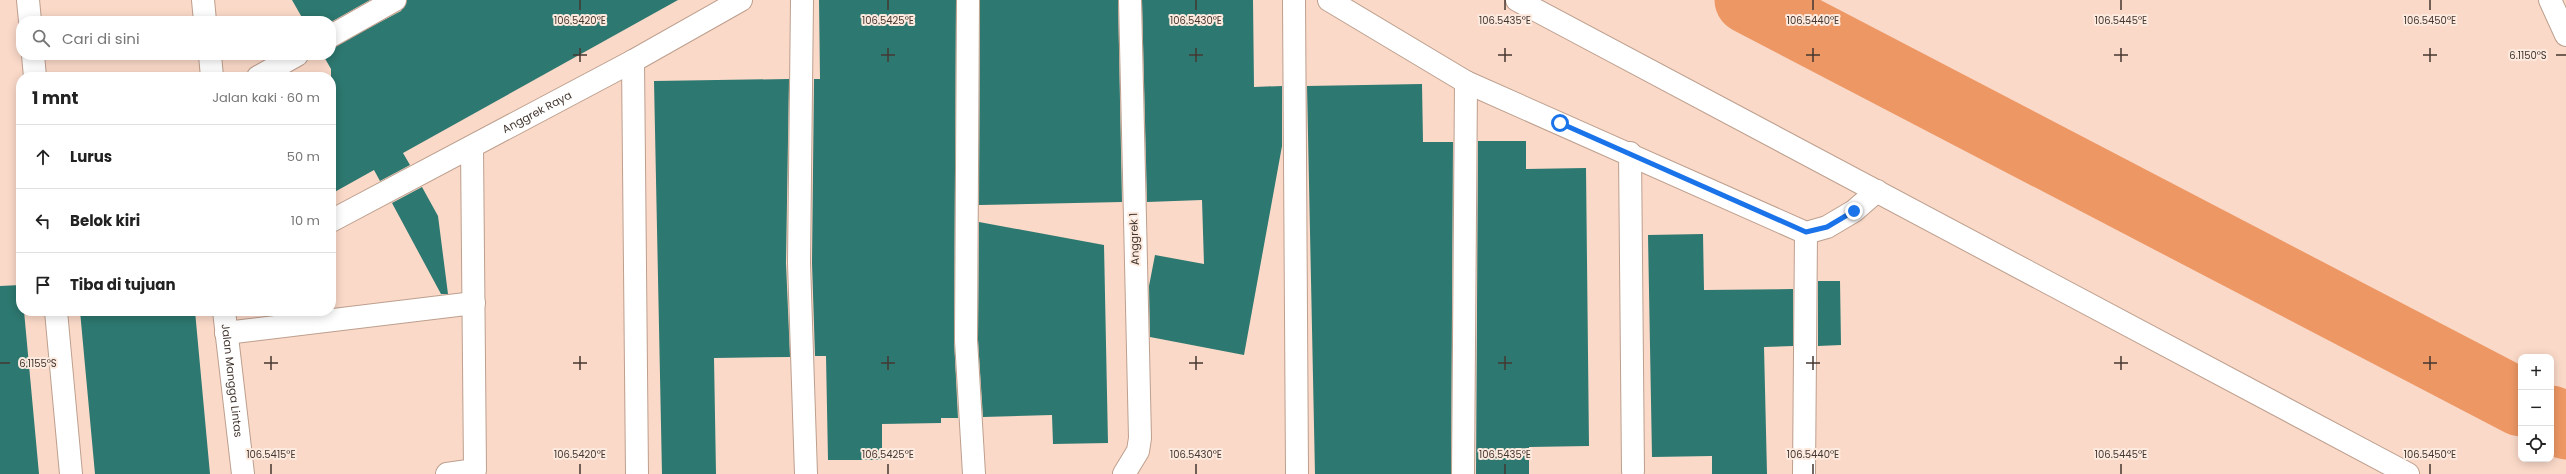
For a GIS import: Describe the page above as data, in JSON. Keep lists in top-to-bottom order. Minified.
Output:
{"streets":{"street":["Anggrek Raya","Anggrek 1","Jalan Mangga Lintas"]},"page":{"search":"Cari di sini","heading":["1 mnt","Jalan kaki · 60 m"],"list":[["Lurus","50 m"],["Belok kiri","10 m"],"Tiba di tujuan"],"map_buttons":["+","−"]},"coordinates":["106.5420°E","106.5425°E","106.5430°E","106.5435°E","106.5440°E","106.5445°E","106.5450°E","6.1150°S","6.1155°S","106.5415°E"]}
